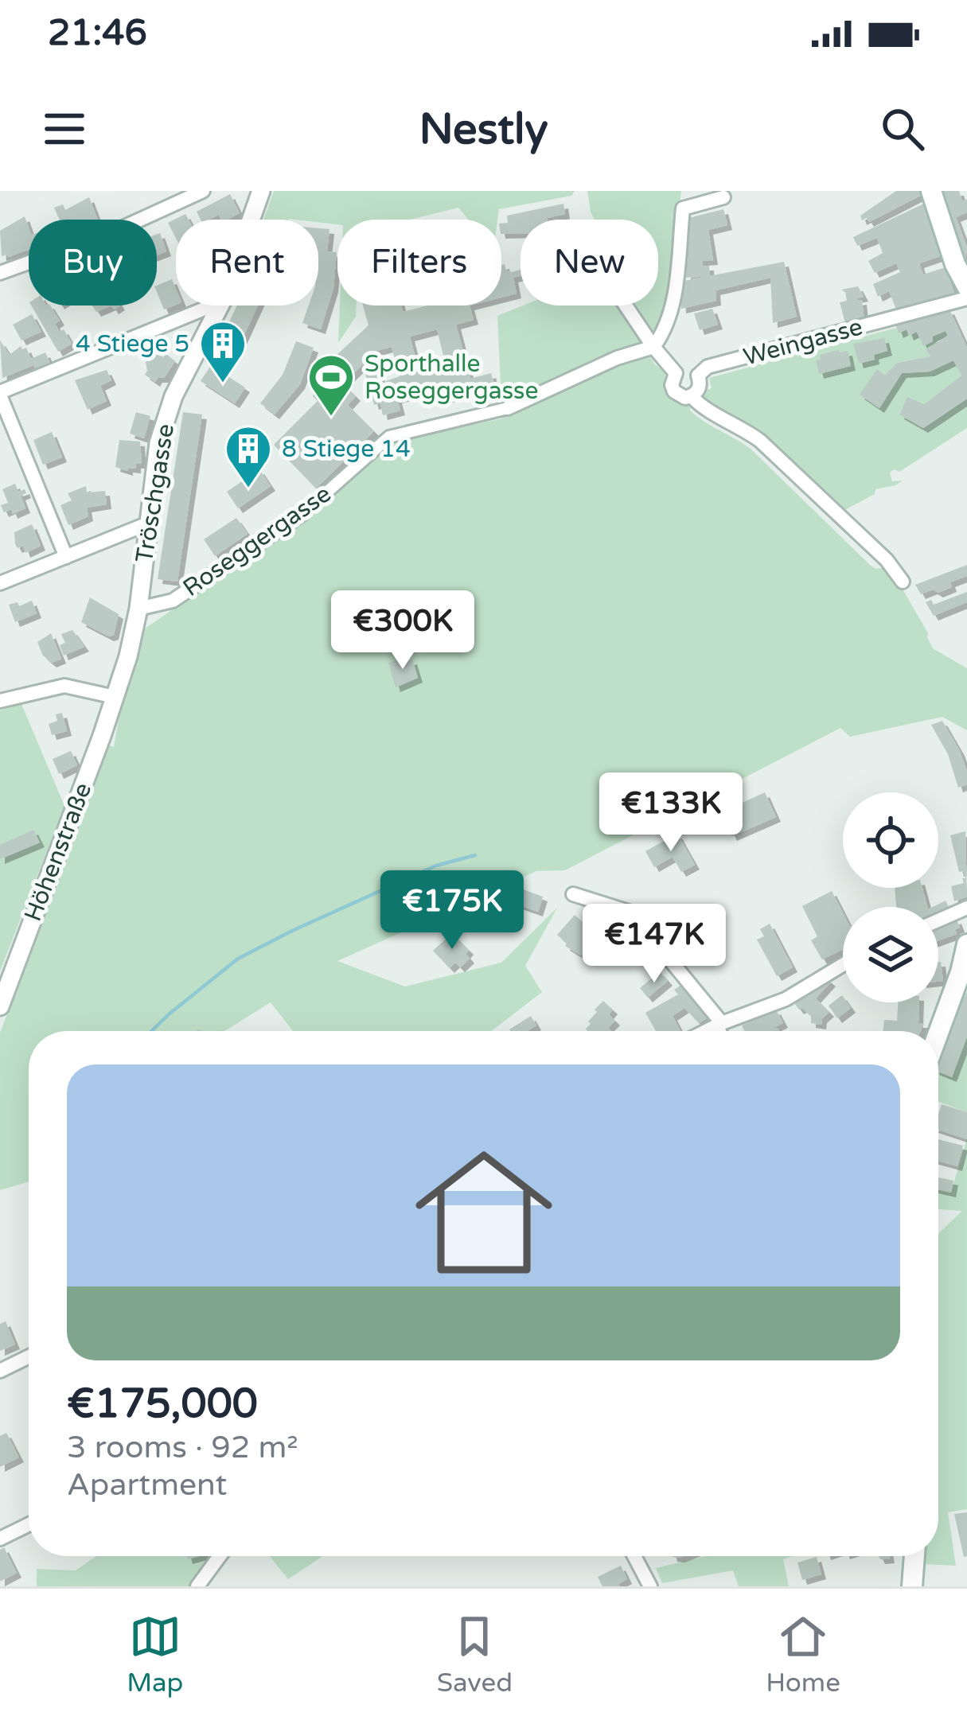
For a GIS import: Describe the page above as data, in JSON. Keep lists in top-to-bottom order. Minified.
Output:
{"streets":{"street":["Weingasse","Tröschgasse","Roseggergasse","Höhenstraße"]},"crossings":[["Tröschgasse","Roseggergasse"],["Tröschgasse","Höhenstraße"]],"places":{"building":["4 Stiege 5","8 Stiege 14"],"sports":["Sporthalle Roseggergasse"]},"page":{"status":"21:46","header":"Nestly","chip":["Buy","Rent","Filters","New"],"price":["€300K","€133K","€175K","€147K"],"list":[{"name":"€175,000","note":"3 rooms · 92 m² · Apartment"}],"tabs":["Map","Saved","Home"]}}
